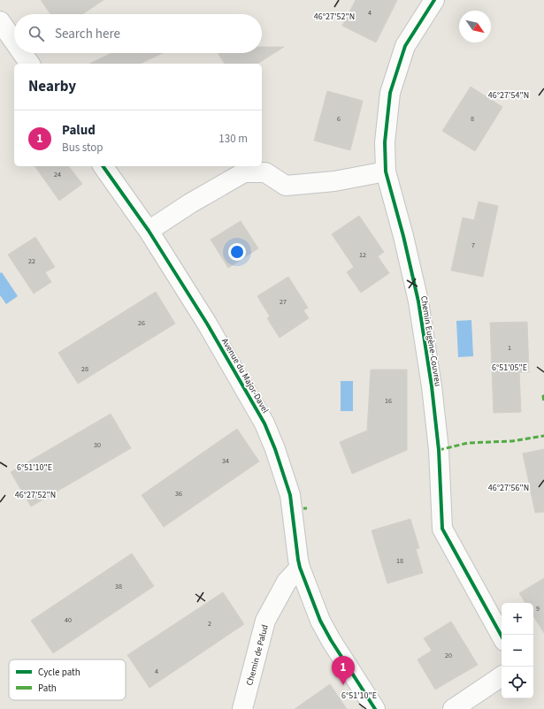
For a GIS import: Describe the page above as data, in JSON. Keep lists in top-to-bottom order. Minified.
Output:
{"streets":{"street":["Chemin Eugène-Couvreu","Avenue du Major-Davel","Chemin de Palud"]},"crossings":[["Avenue du Major-Davel","Chemin de Palud"]],"house_numbers":["4","6","8","24","7","12","22","27","26","1","28","16","30","34","36","18","38","9","40","2","20","4"],"legend":["Cycle path","Path"],"north":"bottom right","page":{"search":"Search here","heading":"Nearby","list":[{"mark":"1","name":"Palud","note":"Bus stop","value":"130 m"}],"map_buttons":["+","−"],"pins":"1"},"coordinates":["46°27'52\"N","46°27'54\"N","6°51'05\"E","6°51'10\"E","46°27'56\"N"]}
